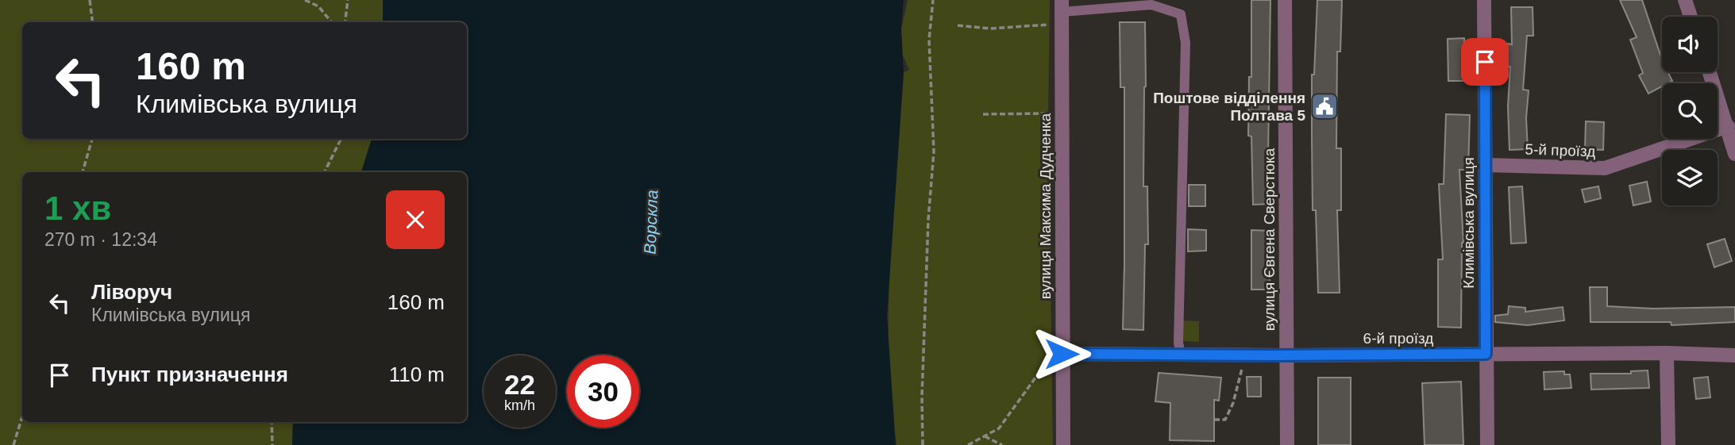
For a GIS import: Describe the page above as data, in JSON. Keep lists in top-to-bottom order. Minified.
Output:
{"streets":{"street":["5-й проїзд","вулиця Максима Дудченка","Климівська вулиця","вулиця Євгена Сверстюка","6-й проїзд"]},"crossings":[["5-й проїзд","Климівська вулиця"],["вулиця Максима Дудченка","6-й проїзд"],["Климівська вулиця","6-й проїзд"],["вулиця Євгена Сверстюка","6-й проїзд"]],"water":["Ворскла"],"places":{"public building":["Поштове відділення Полтава 5"]},"page":{"turn":["160 m","Климівська вулиця"],"heading":["1 хв","270 m · 12:34"],"list":[{"name":"Ліворуч","note":"Климівська вулиця","value":"160 m"},{"name":"Пункт призначення","value":"110 m"}],"speed":"22 km/h","limit":"30"}}
